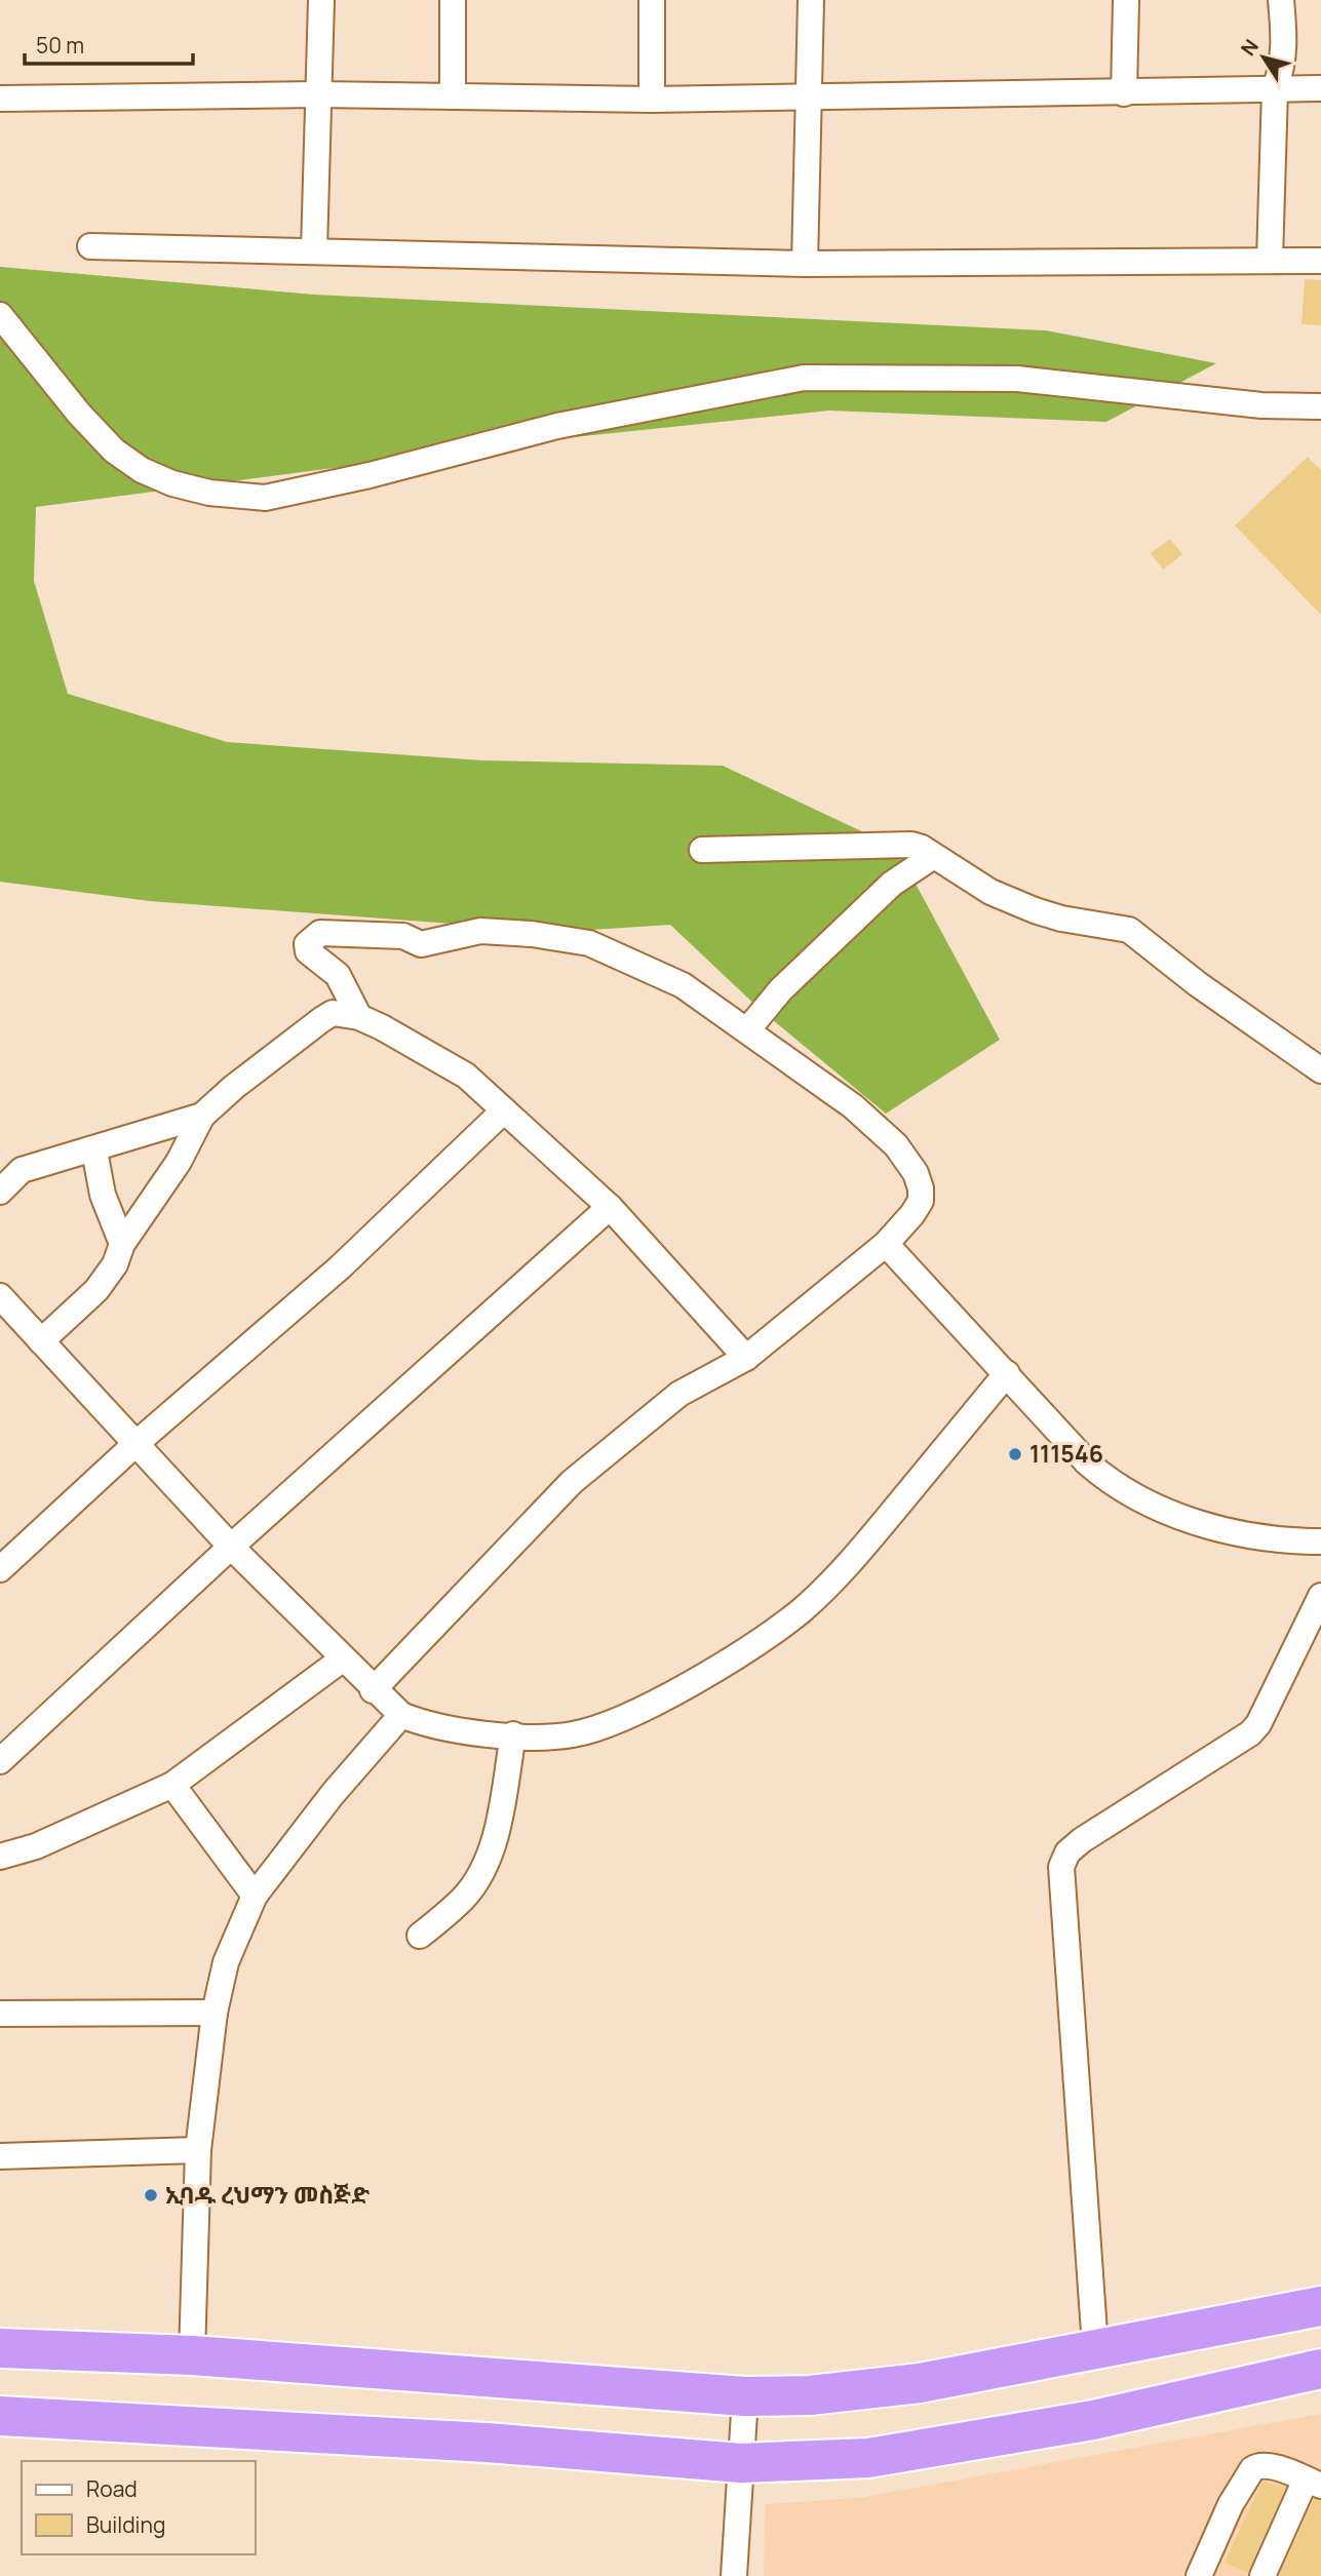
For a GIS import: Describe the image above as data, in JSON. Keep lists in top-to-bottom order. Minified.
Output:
{"places":["111546","ኢባዱ ረህማን መስጅድ"],"legend":["Road","Building"],"scale_bar":"50 m","north":"top left"}
